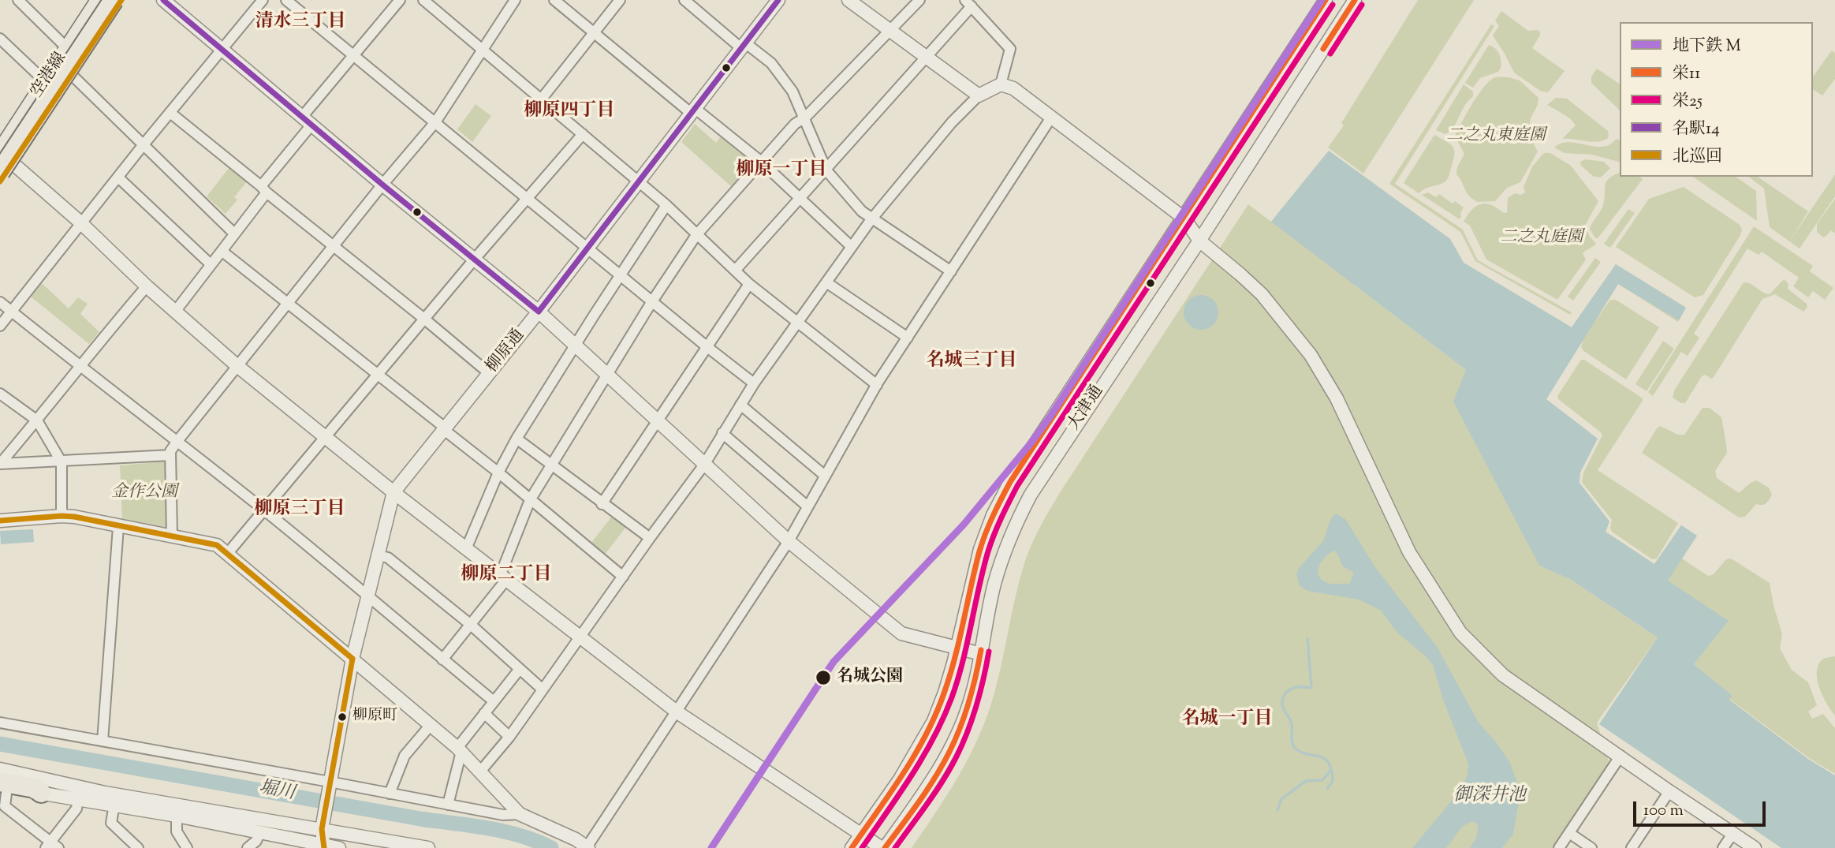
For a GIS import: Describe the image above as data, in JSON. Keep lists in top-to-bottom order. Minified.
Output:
{"streets":{"highway":["空港線"],"street":["柳原通","大津通"]},"districts":["清水三丁目","柳原四丁目","柳原一丁目","名城三丁目","柳原三丁目","柳原二丁目","名城一丁目"],"water":["堀川","御深井池"],"parks":["二之丸東庭園","二之丸庭園","金作公園"],"places":["名城公園","柳原町"],"lines":["metro line M","transit line 栄11","transit line 名駅14","transit line 北巡回","transit line 栄25"],"legend":["地下鉄 M","栄11","栄25","名駅14","北巡回"],"scale_bar":"100 m"}
